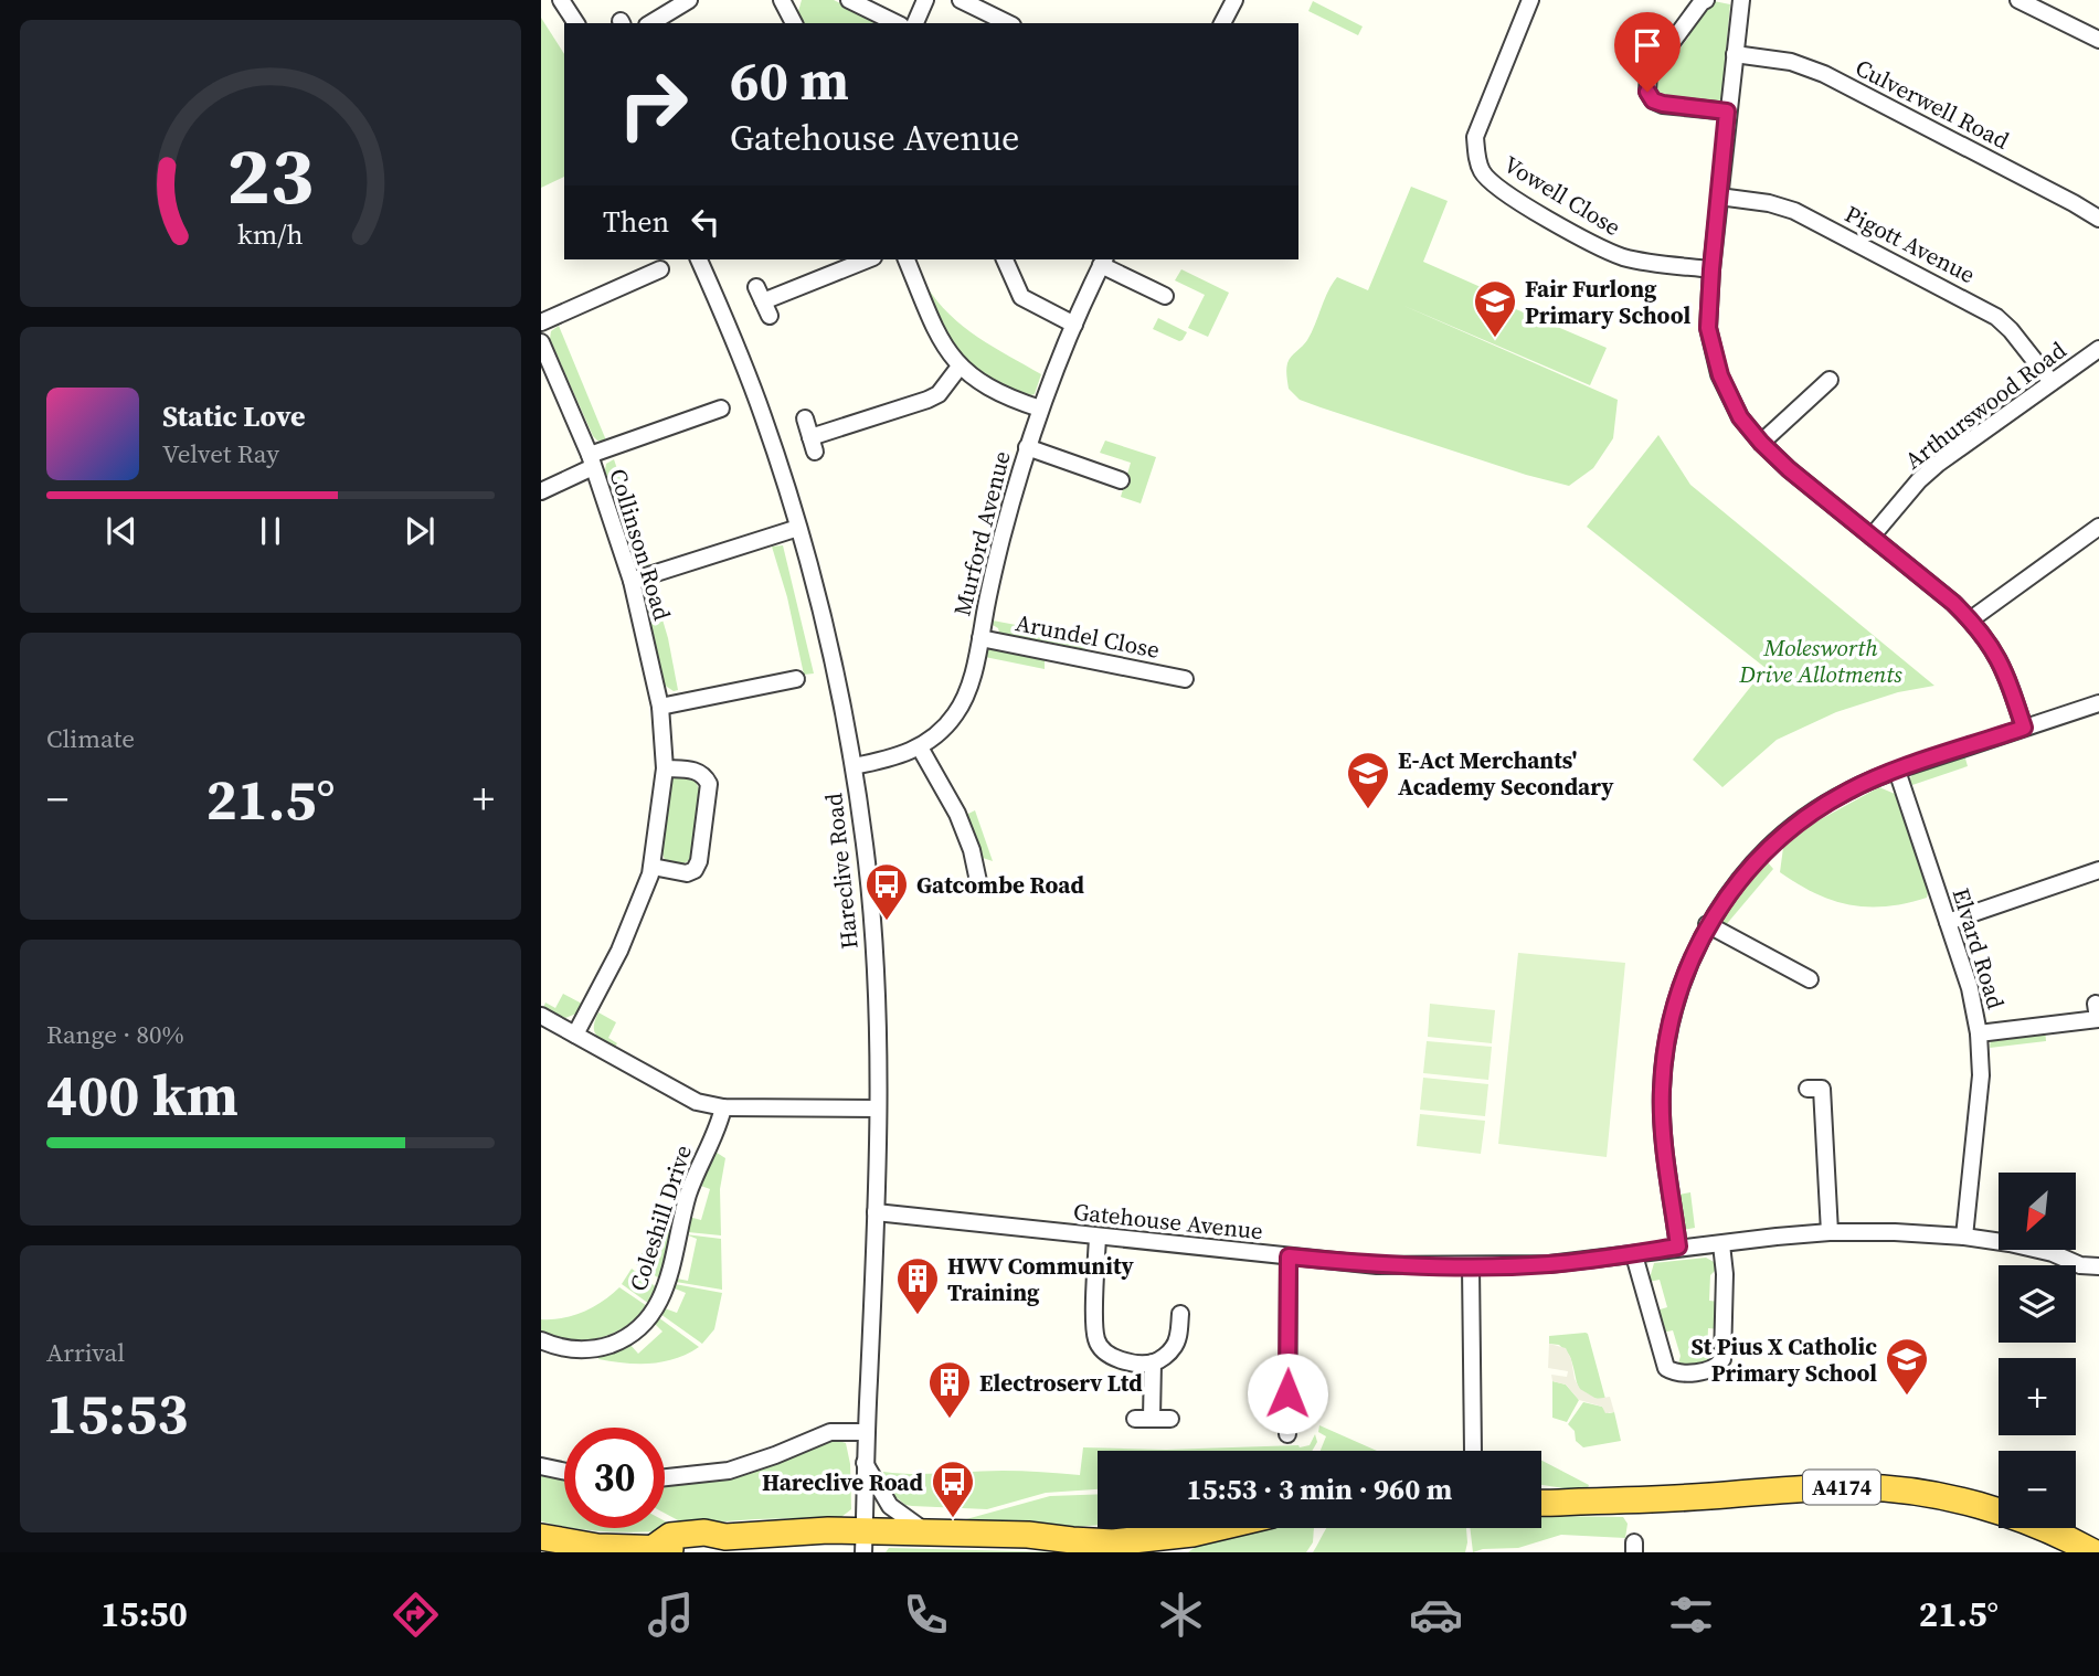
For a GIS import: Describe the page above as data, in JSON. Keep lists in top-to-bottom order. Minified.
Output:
{"streets":{"highway":["A4174"],"street":["Culverwell Road","Vowell Close","Pigott Avenue","Arthurswood Road","Murford Avenue","Collinson Road","Arundel Close","Hareclive Road","Elvard Road","Coleshill Drive","Gatehouse Avenue"]},"crossings":[["Pigott Avenue","Arthurswood Road"],["Murford Avenue","Arundel Close"],["Murford Avenue","Hareclive Road"],["Hareclive Road","Gatehouse Avenue"],["Elvard Road","Gatehouse Avenue"]],"parks":["Molesworth Drive Allotments"],"places":{"school or university":["Fair Furlong Primary School","E-Act Merchants' Academy Secondary","St Pius X Catholic Primary School"],"bus stop":["Gatcombe Road","Hareclive Road"],"building":["HWV Community Training","Electroserv Ltd"]},"north":"bottom left","page":{"turn":["60 m","Gatehouse Avenue"],"then":"Then","song":["Static Love","Velvet Ray"],"tile":["Climate",["Range · 80%","400 km"],["Arrival","15:53"]],"heat":["−","21.5°","+"],"map_buttons":["+","−"],"limit":"30","trip":"15:53 · 3 min · 960 m","tabs":["15:50","21.5°"],"gauge":["23","km/h"]}}
